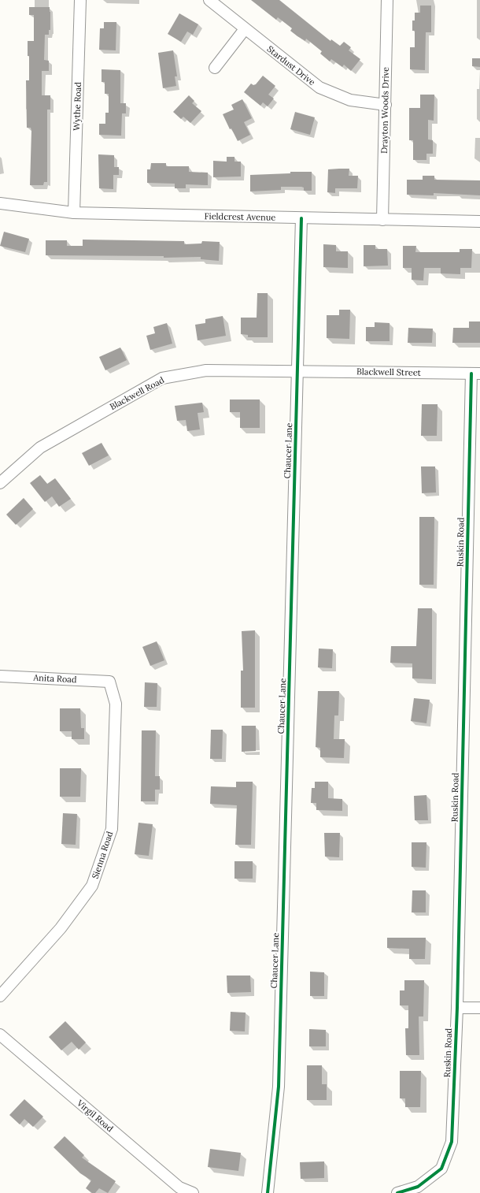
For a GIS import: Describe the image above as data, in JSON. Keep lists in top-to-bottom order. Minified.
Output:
{"streets":{"street":["Stardust Drive","Wythe Road","Drayton Woods Drive","Fieldcrest Avenue","Blackwell Street","Blackwell Road","Chaucer Lane","Ruskin Road","Anita Road","Sienna Road","Virgil Road"]},"crossings":[["Stardust Drive","Drayton Woods Drive"],["Wythe Road","Fieldcrest Avenue"],["Drayton Woods Drive","Fieldcrest Avenue"],["Fieldcrest Avenue","Chaucer Lane"],["Blackwell Street","Blackwell Road"],["Blackwell Street","Chaucer Lane"],["Blackwell Street","Ruskin Road"],["Blackwell Road","Chaucer Lane"],["Anita Road","Sienna Road"]]}
